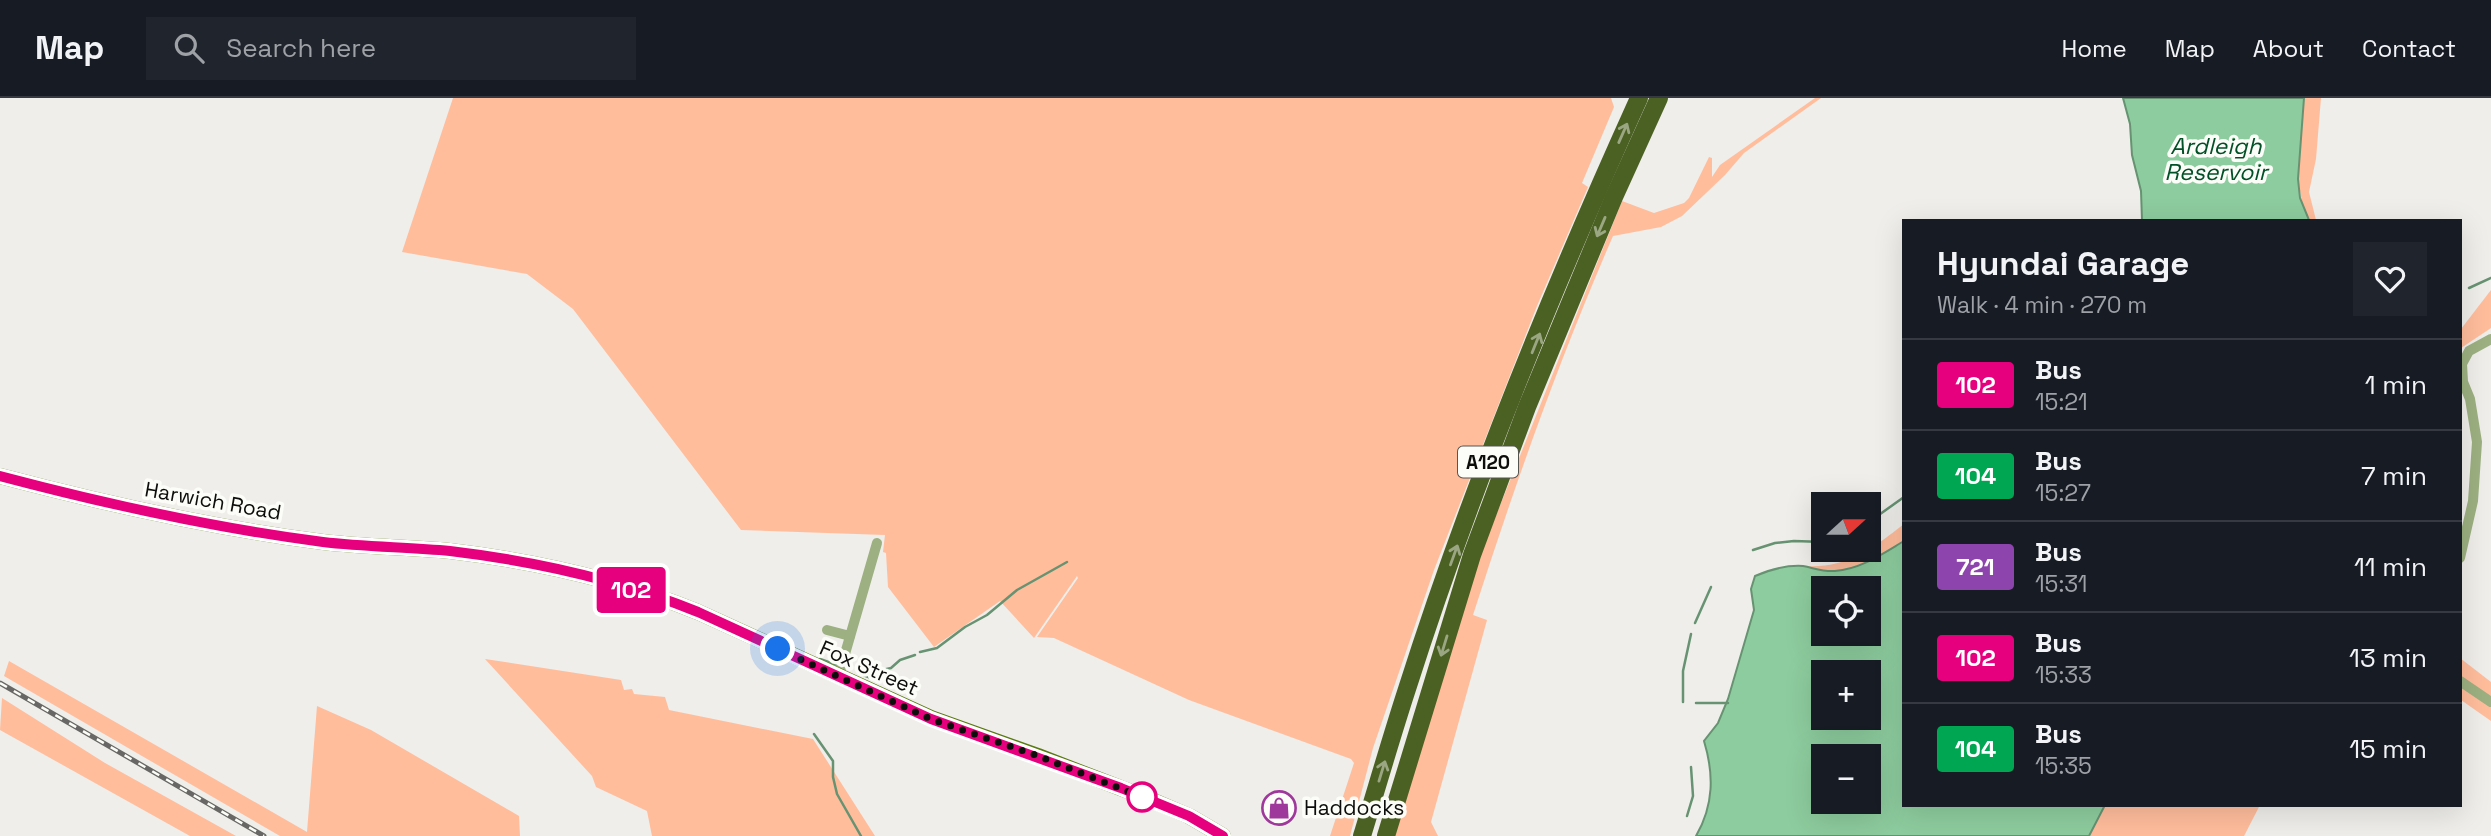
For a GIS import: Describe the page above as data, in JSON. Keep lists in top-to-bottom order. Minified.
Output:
{"streets":{"highway":["A120"],"main road":["Harwich Road","Fox Street"]},"crossings":[["Harwich Road","Fox Street"]],"water":["Ardleigh Reservoir"],"places":{"shop":["Haddocks"]},"lines":["bus line 102"],"north":"right","page":{"header":"Map","search":"Search here","nav":["Home","Map","About","Contact"],"on_map":"102","heading":["Hyundai Garage","Walk · 4 min · 270 m"],"list":[{"mark":"102","name":"Bus","note":"15:21","value":"1 min"},{"mark":"104","name":"Bus","note":"15:27","value":"7 min"},{"mark":"721","name":"Bus","note":"15:31","value":"11 min"},{"mark":"102","name":"Bus","note":"15:33","value":"13 min"},{"mark":"104","name":"Bus","note":"15:35","value":"15 min"}],"map_buttons":["+","−"]}}
